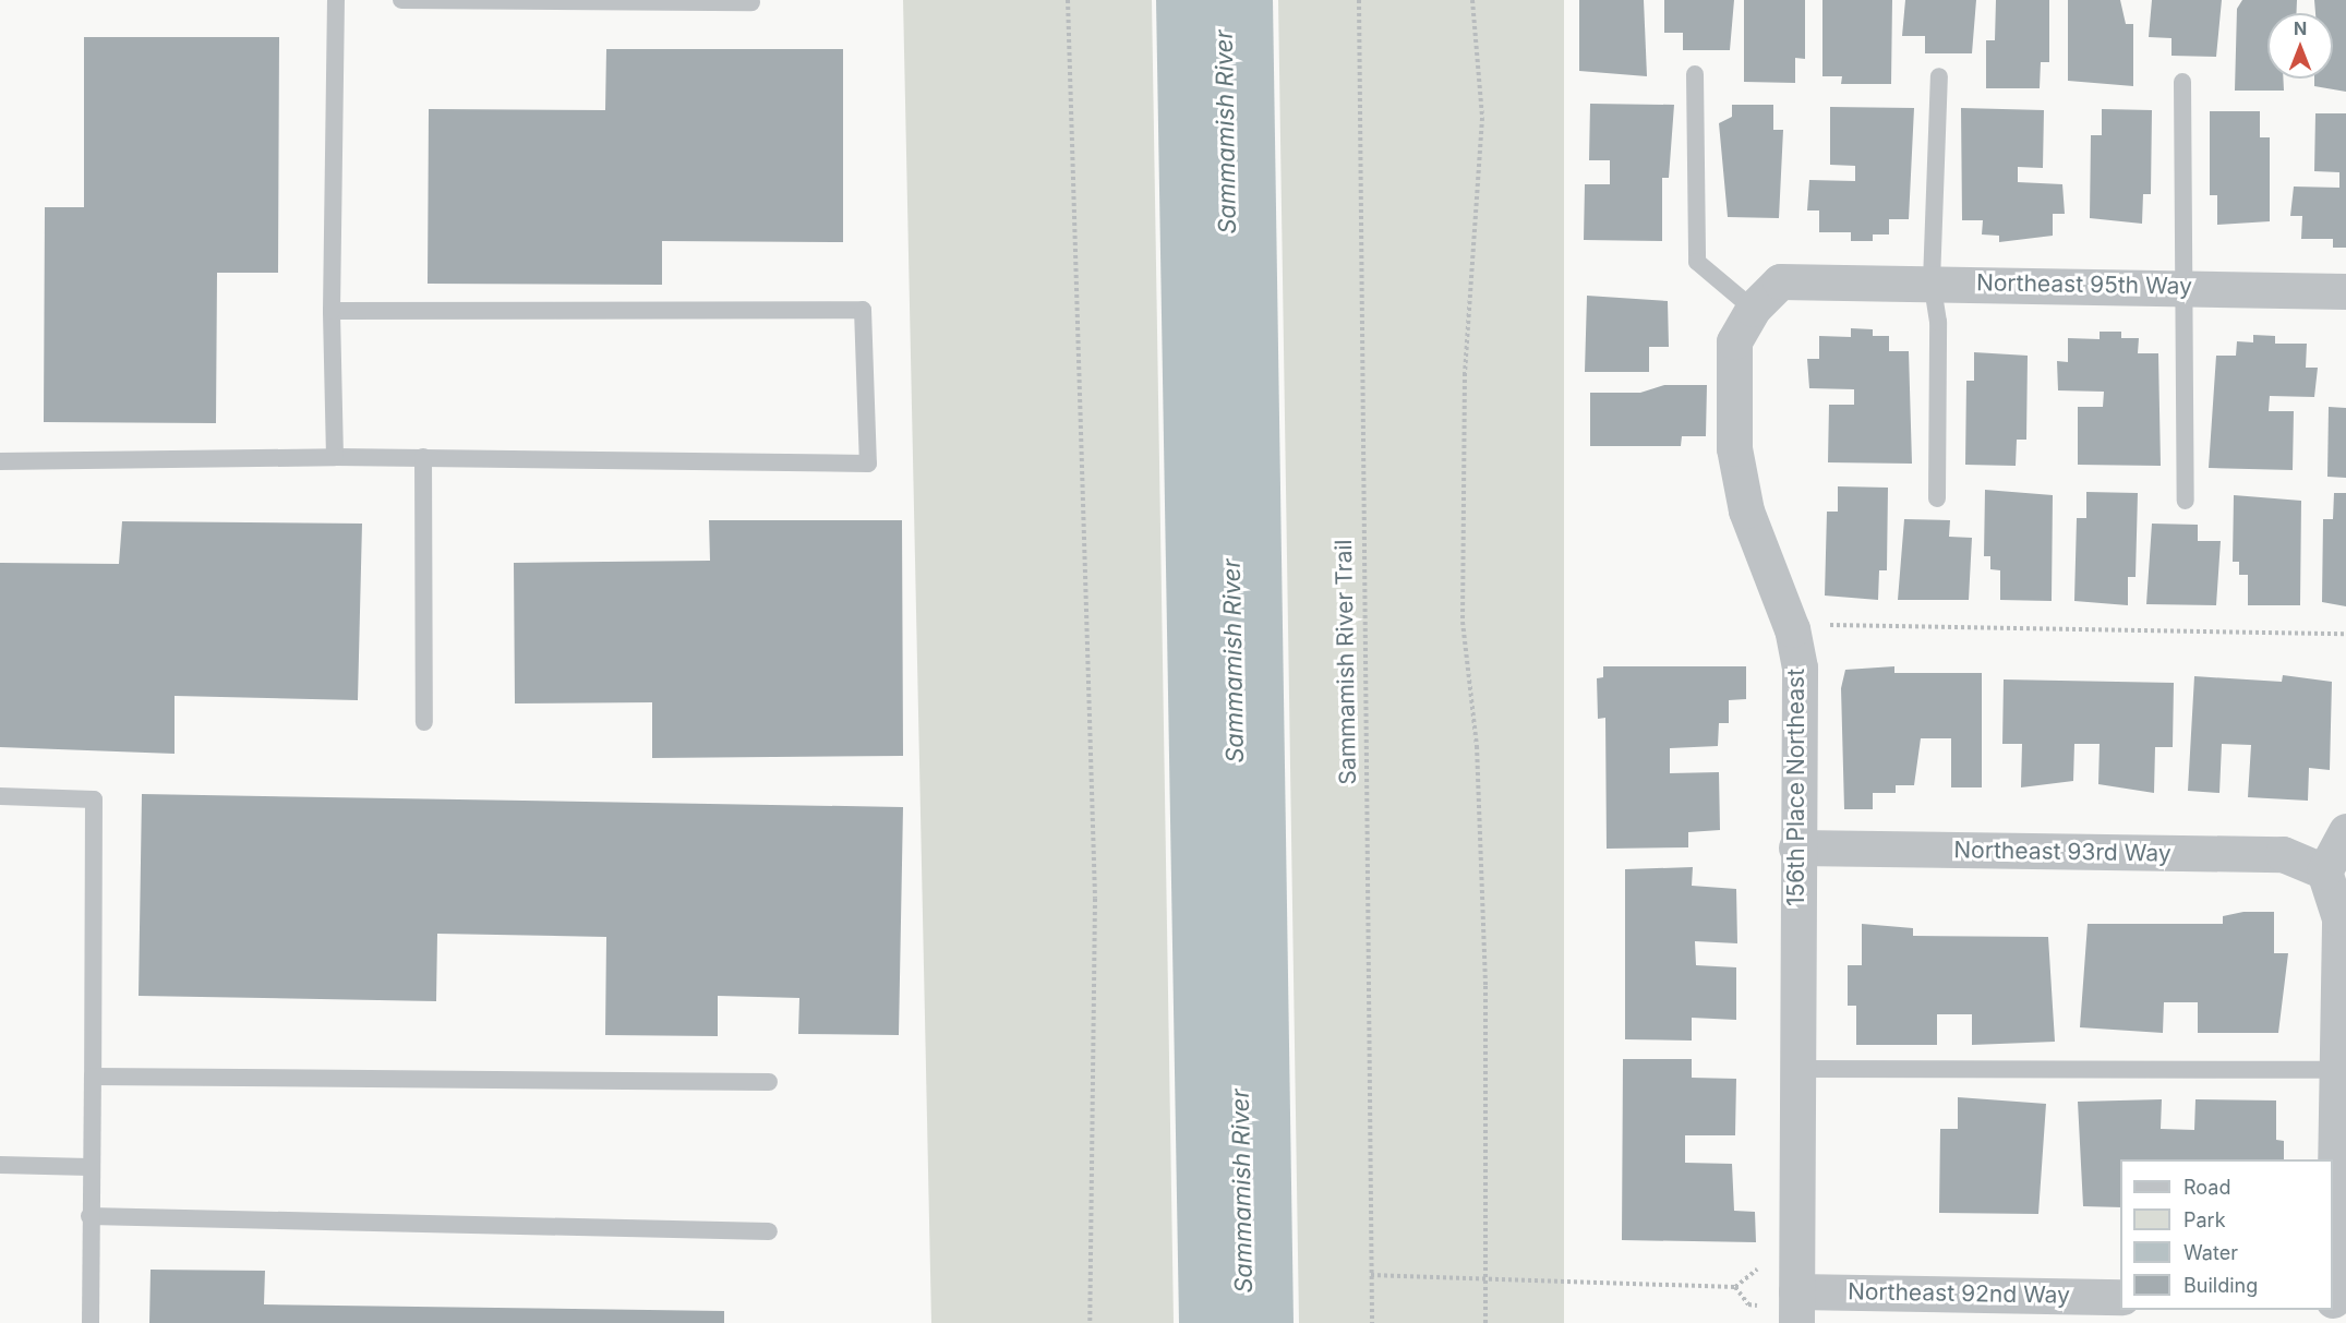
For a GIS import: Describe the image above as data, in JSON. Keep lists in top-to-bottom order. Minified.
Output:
{"streets":{"street":["Northeast 95th Way","156th Place Northeast","Northeast 93rd Way","Northeast 92nd Way"],"path":["Sammamish River Trail"]},"crossings":[["Northeast 95th Way","156th Place Northeast"],["156th Place Northeast","Northeast 93rd Way"],["156th Place Northeast","Northeast 92nd Way"]],"water":["Sammamish River"],"legend":["Road","Park","Water","Building"],"north":"top"}
